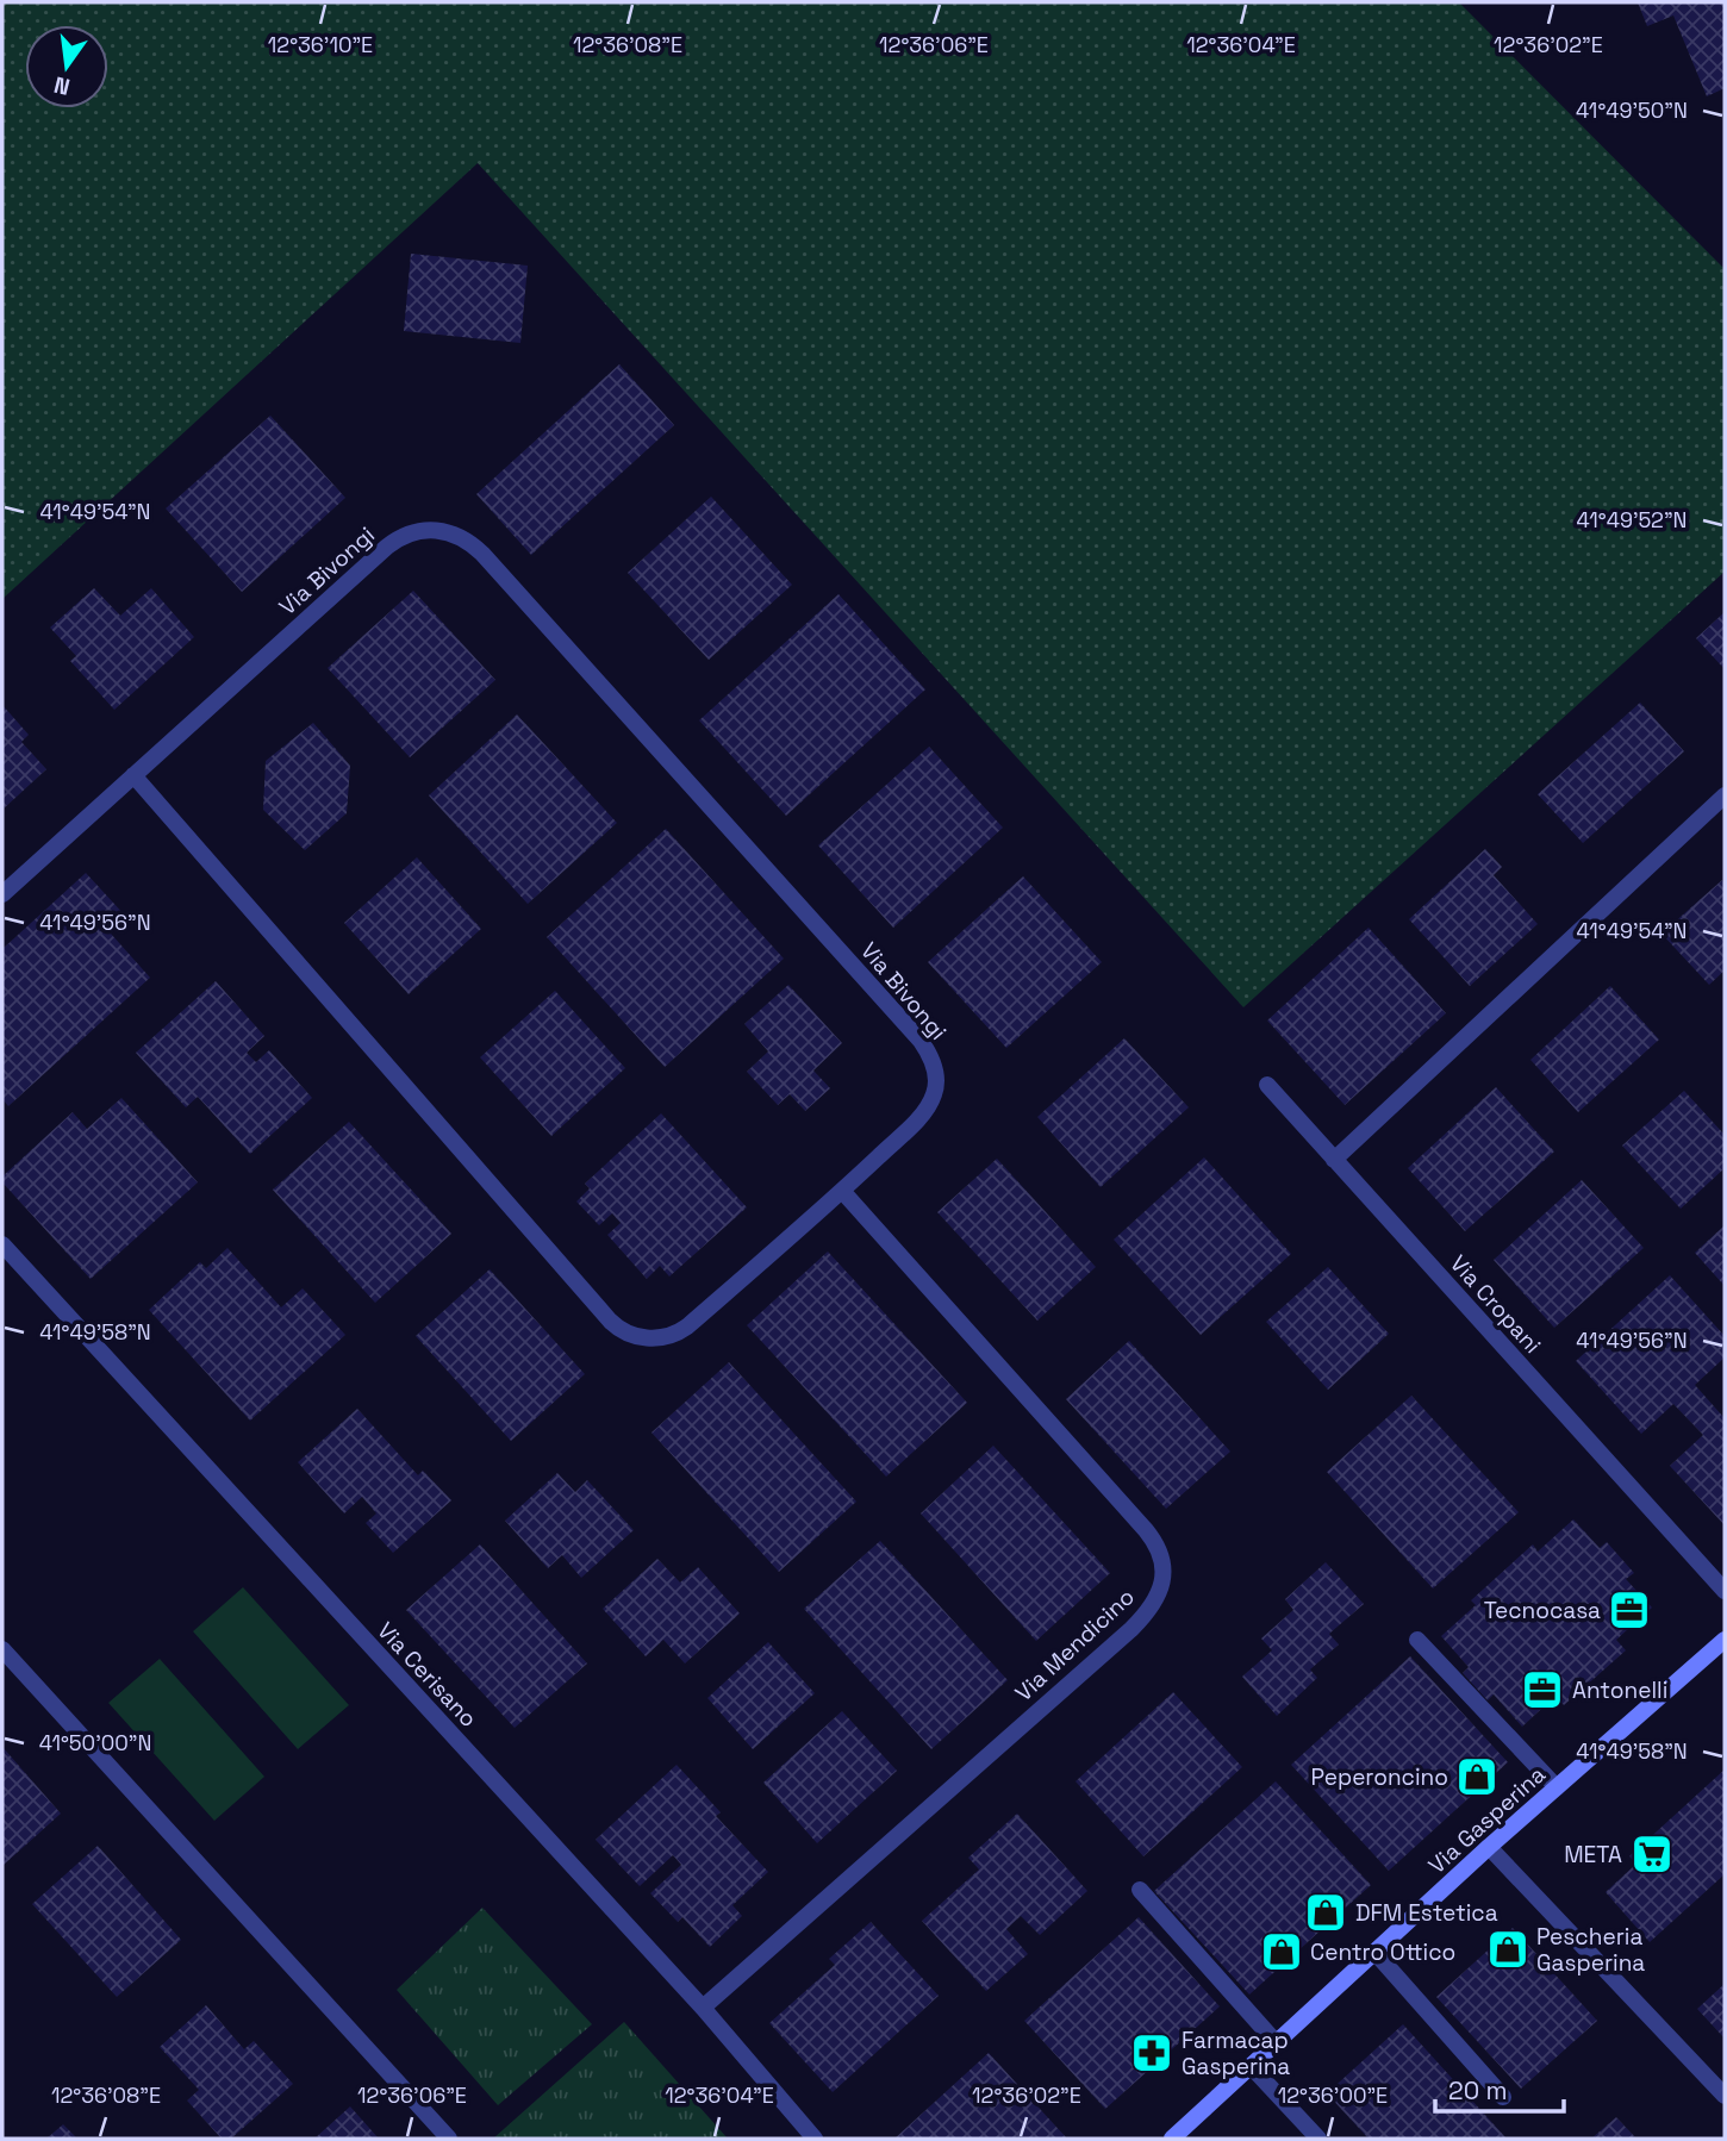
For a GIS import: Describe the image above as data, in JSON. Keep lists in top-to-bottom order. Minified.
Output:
{"streets":{"street":["Via Bivongi","Via Cropani","Via Mendicino","Via Cerisano","Via Gasperina"]},"crossings":[["Via Bivongi","Via Mendicino"],["Via Mendicino","Via Cerisano"]],"places":{"office":["Tecnocasa","Antonelli"],"shop":["Peperoncino","DFM Estetica","Pescheria Gasperina","Centro Ottico"],"supermarket":["META"],"pharmacy":["Farmacap Gasperina"]},"scale_bar":"20 m","north":"bottom","coordinates":["12°36'10\"E","12°36'08\"E","12°36'06\"E","12°36'04\"E","12°36'02\"E","41°49'50\"N","41°49'54\"N","41°49'52\"N","41°49'56\"N","41°49'58\"N","41°50'00\"N","12°36'00\"E"]}
